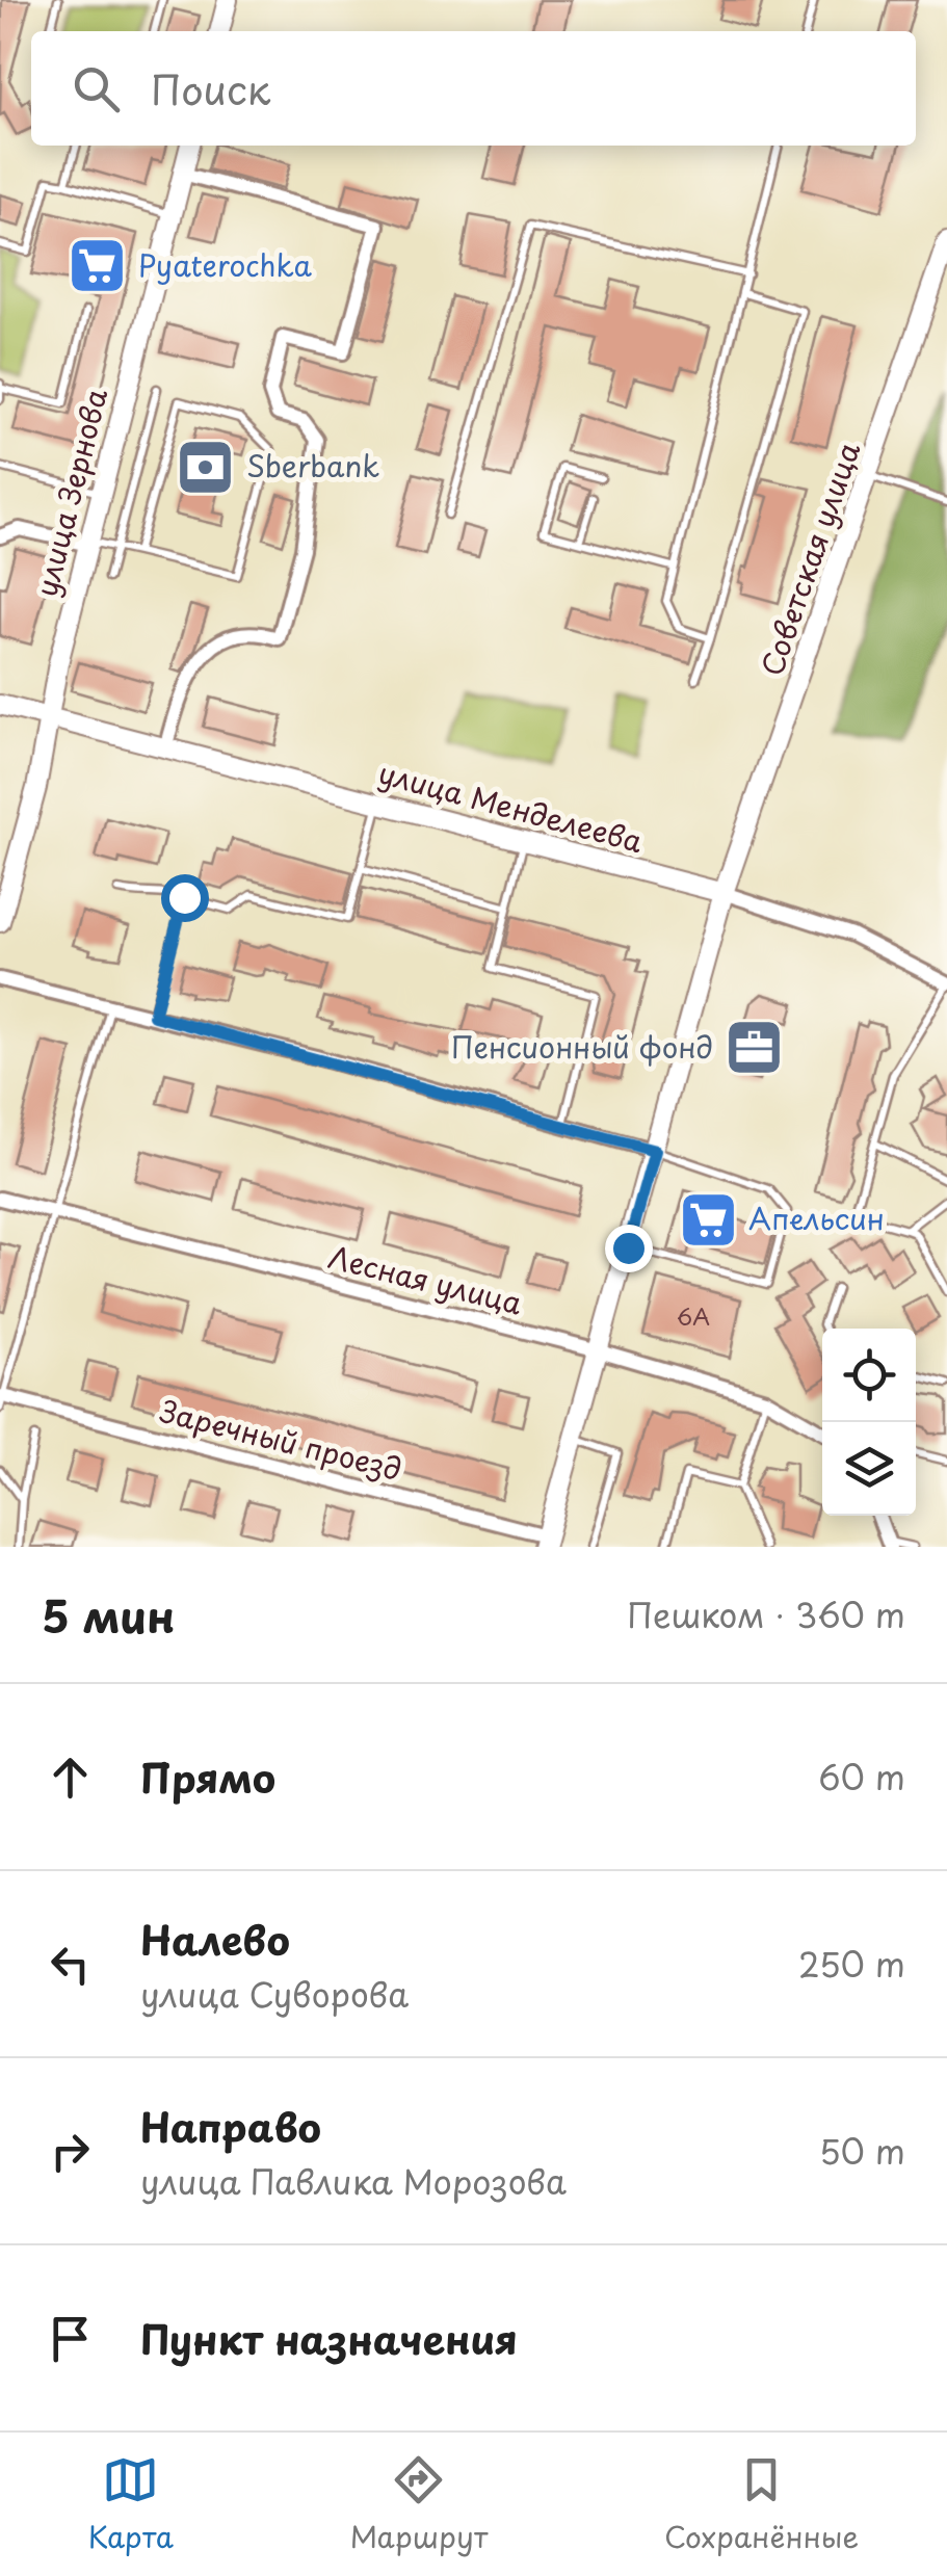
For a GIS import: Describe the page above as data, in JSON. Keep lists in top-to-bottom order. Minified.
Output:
{"streets":{"street":["улица Зернова","Советская улица","улица Менделеева","Лесная улица","Заречный проезд"]},"crossings":[["улица Зернова","улица Менделеева"],["Советская улица","улица Менделеева"],["Советская улица","Лесная улица"],["Советская улица","Заречный проезд"]],"places":{"supermarket":["Pyaterochka","Апельсин"],"bank":["Sberbank"],"office":["Пенсионный фонд"]},"house_numbers":["6А"],"page":{"search":"Поиск","heading":["5 мин","Пешком · 360 m"],"list":[["Прямо","60 m"],["Налево","улица Суворова","250 m"],["Направо","улица Павлика Морозова","50 m"],"Пункт назначения"],"nav":["Карта","Маршрут","Сохранённые"]}}
